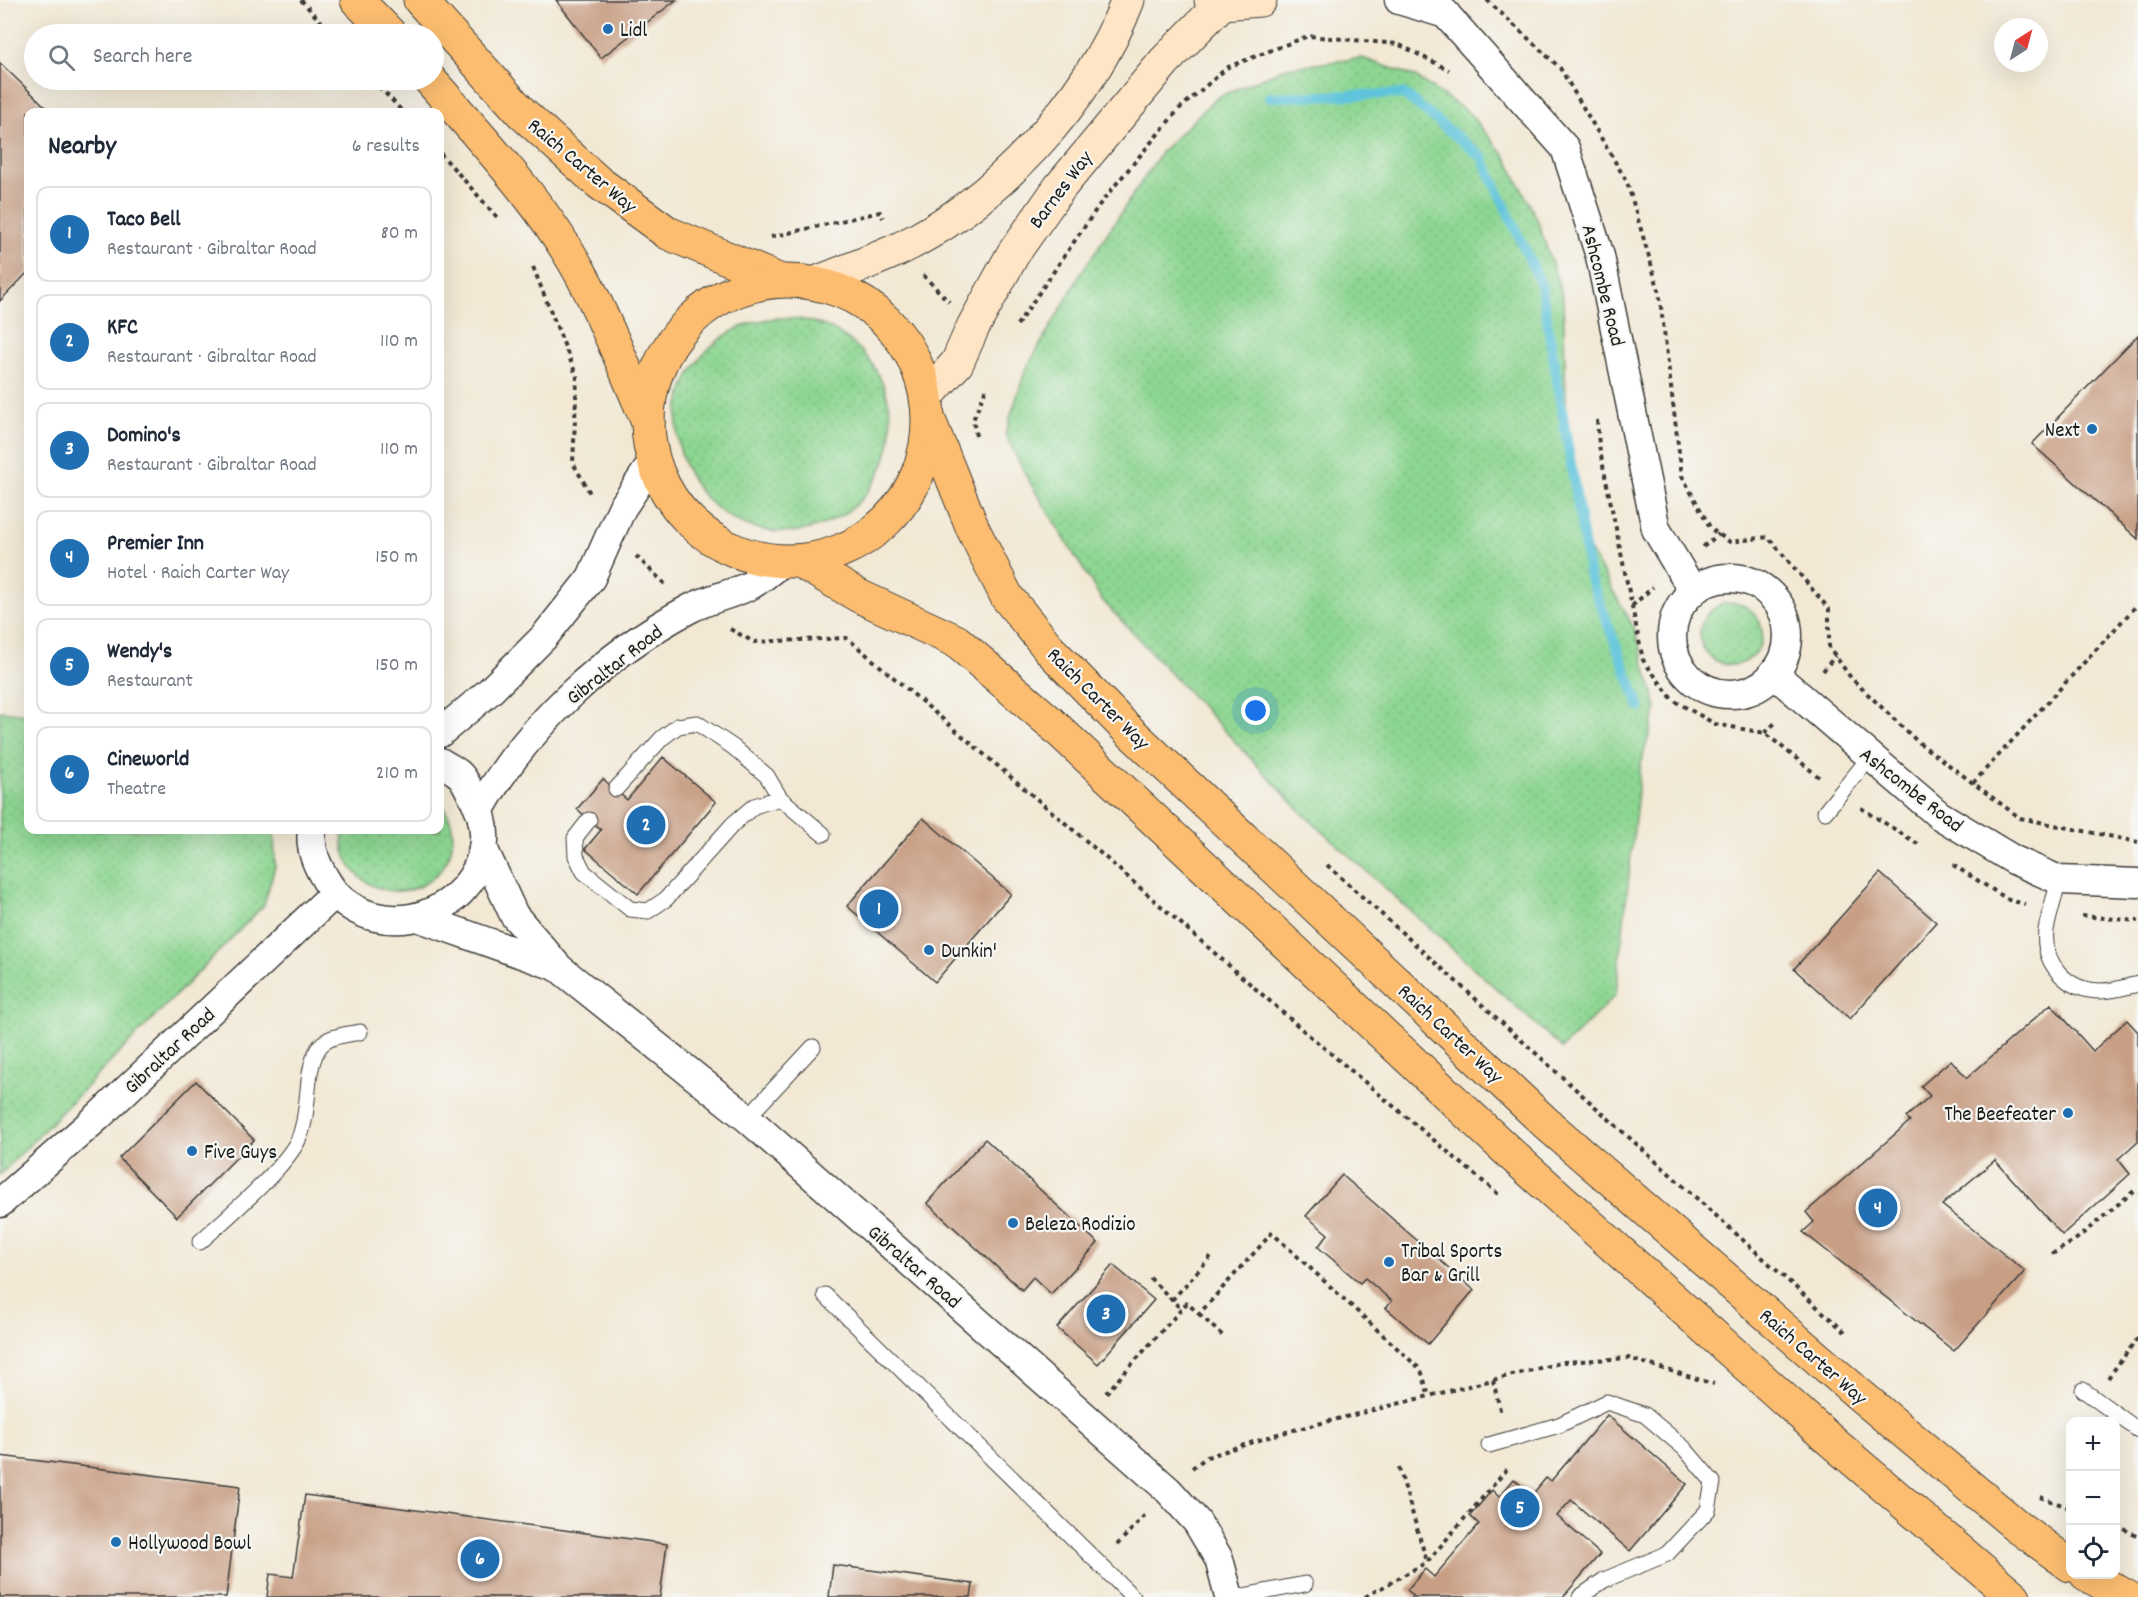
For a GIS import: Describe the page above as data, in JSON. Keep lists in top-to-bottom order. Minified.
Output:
{"streets":{"highway":["Raich Carter Way"],"street":["Barnes Way","Ashcombe Road","Gibraltar Road"]},"crossings":[["Raich Carter Way","Barnes Way"]],"places":["Lidl","Next","Dunkin'","The Beefeater","Five Guys","Beleza Rodizio","Tribal Sports Bar & Grill","Hollywood Bowl"],"north":"top right","page":{"search":"Search here","heading":["Nearby","6 results"],"list":[{"mark":"1","name":"Taco Bell","note":"Restaurant · Gibraltar Road","value":"80 m"},{"mark":"2","name":"KFC","note":"Restaurant · Gibraltar Road","value":"110 m"},{"mark":"3","name":"Domino's","note":"Restaurant · Gibraltar Road","value":"110 m"},{"mark":"4","name":"Premier Inn","note":"Hotel · Raich Carter Way","value":"150 m"},{"mark":"5","name":"Wendy's","note":"Restaurant","value":"150 m"},{"mark":"6","name":"Cineworld","note":"Theatre","value":"210 m"}],"pins":["2","1","4","3","5","6"],"map_buttons":["+","−"]}}
